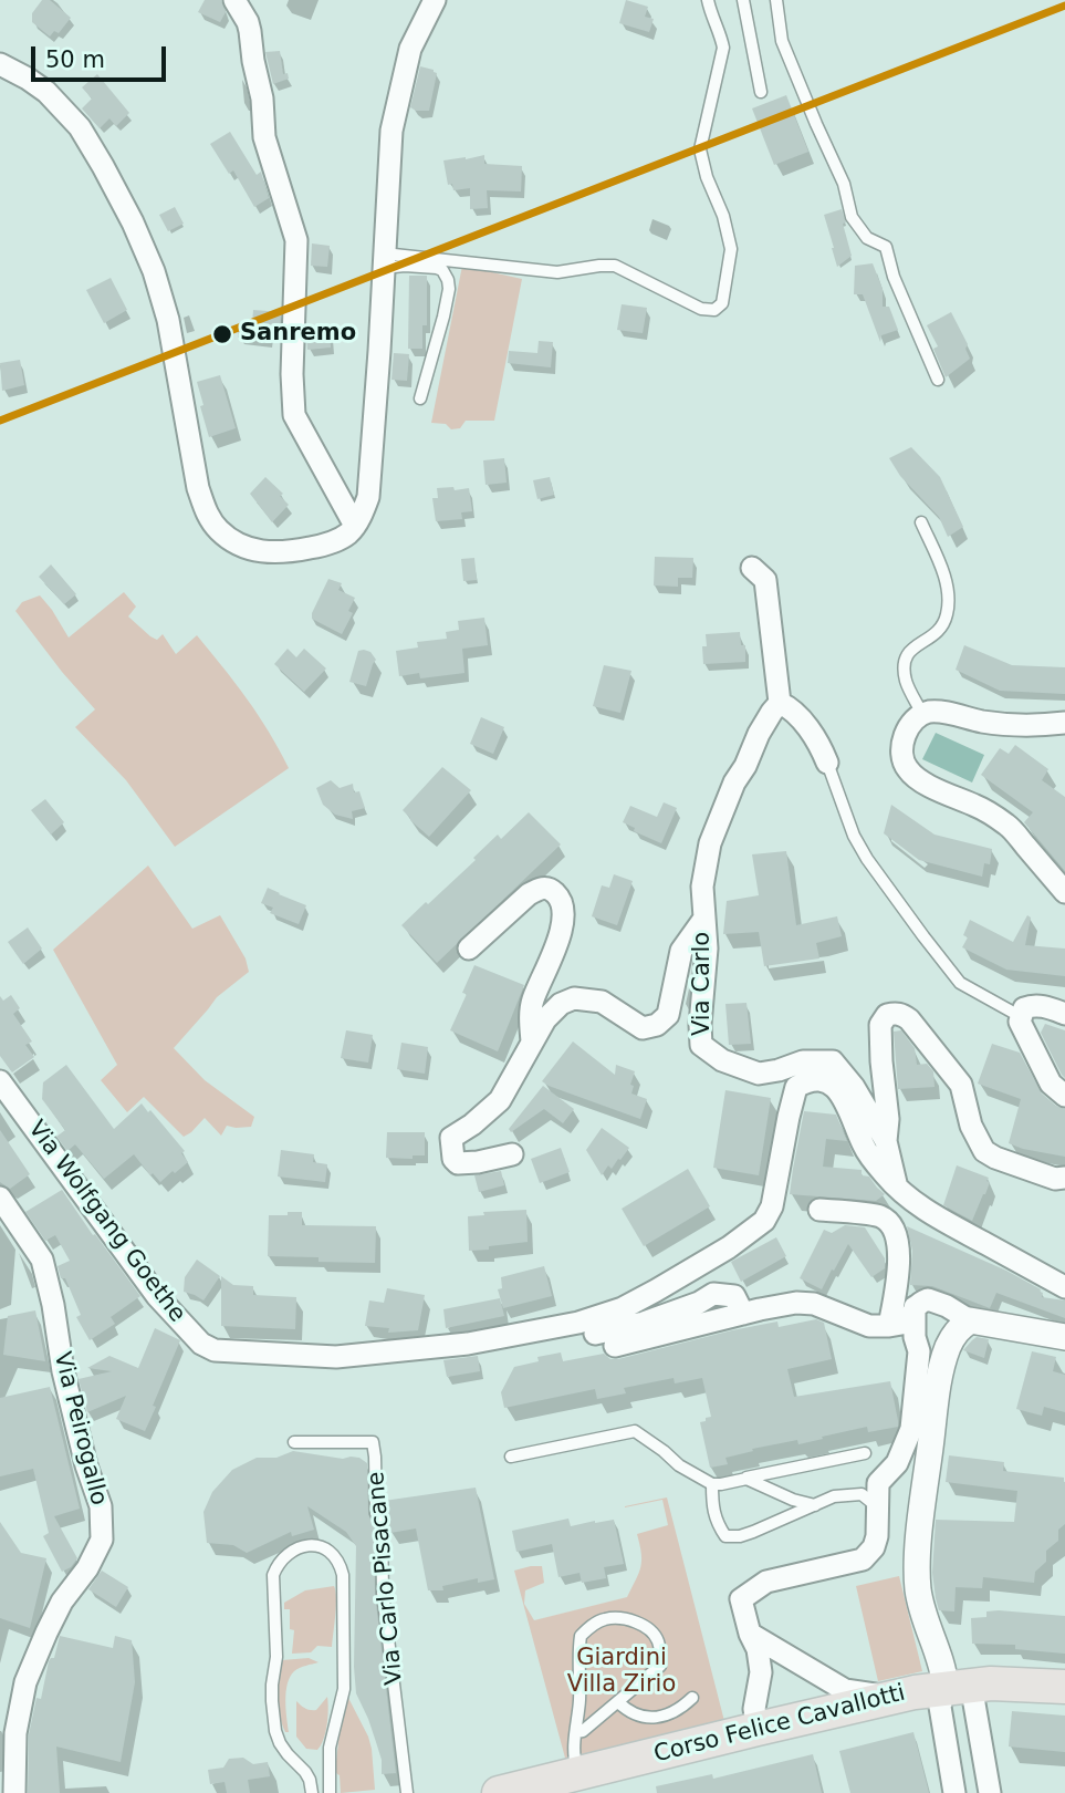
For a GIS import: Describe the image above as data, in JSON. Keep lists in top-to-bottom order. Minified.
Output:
{"streets":{"main road":["Corso Felice Cavallotti"],"street":["Via Carlo","Via Wolfgang Goethe","Via Peirogallo"],"lane":["Via Carlo Pisacane"]},"crossings":[["Via Carlo","Via Wolfgang Goethe"]],"parks":["Giardini Villa Zirio"],"places":["Sanremo"],"scale_bar":"50 m"}
